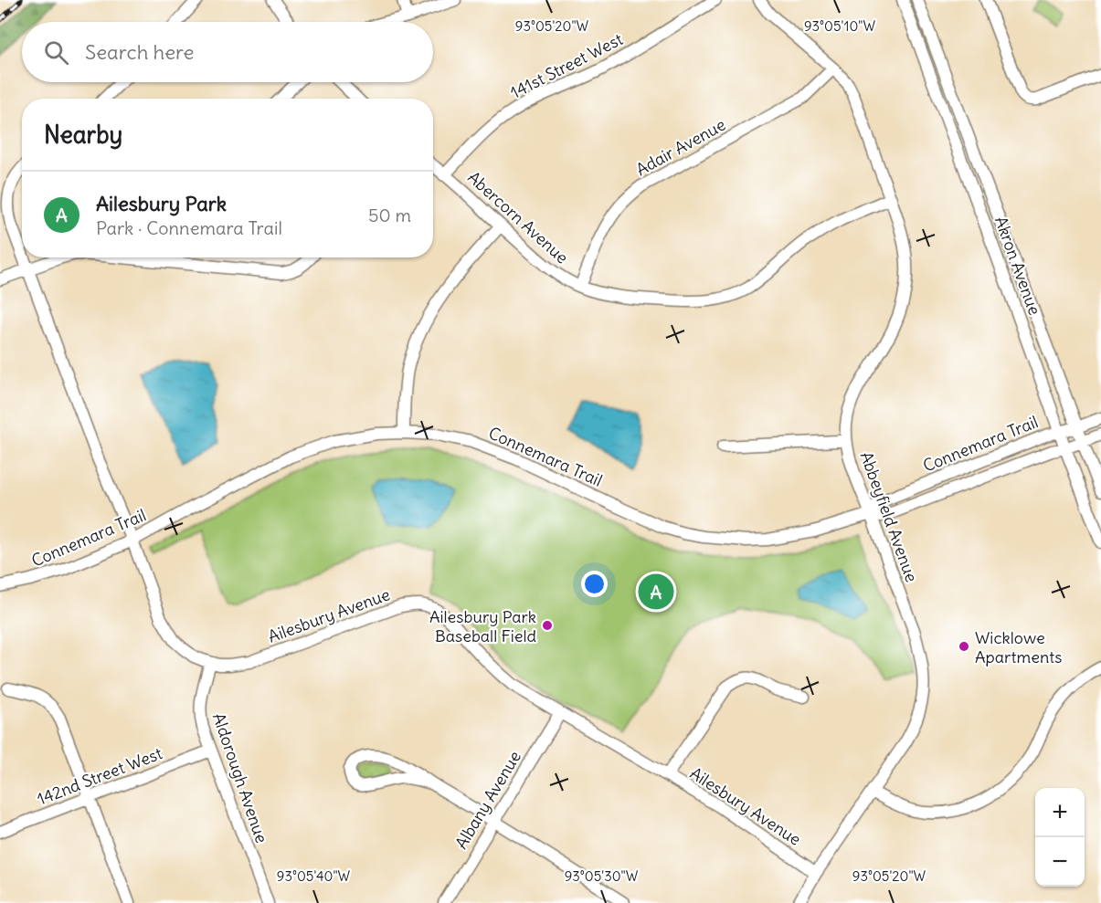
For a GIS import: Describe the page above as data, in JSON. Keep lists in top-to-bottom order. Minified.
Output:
{"streets":{"street":["141st Street West","Adair Avenue","Abercorn Avenue","Akron Avenue","Connemara Trail","Abbeyfield Avenue","Ailesbury Avenue","142nd Street West","Aldorough Avenue","Albany Avenue"]},"crossings":[["141st Street West","Abercorn Avenue"],["Adair Avenue","Abercorn Avenue"],["Adair Avenue","Abbeyfield Avenue"],["Abercorn Avenue","Abbeyfield Avenue"],["Akron Avenue","Connemara Trail"],["Connemara Trail","Abbeyfield Avenue"],["Connemara Trail","Ailesbury Avenue"],["Abbeyfield Avenue","Ailesbury Avenue"],["Ailesbury Avenue","Aldorough Avenue"],["Ailesbury Avenue","Albany Avenue"],["142nd Street West","Aldorough Avenue"]],"places":["Ailesbury Park Baseball Field","Wicklowe Apartments"],"page":{"search":"Search here","heading":"Nearby","list":[{"mark":"A","name":"Ailesbury Park","note":"Park · Connemara Trail","value":"50 m"}],"pins":"A","map_buttons":["+","−"]},"coordinates":["93°05'20\"W","93°05'10\"W","93°05'40\"W","93°05'30\"W"]}
